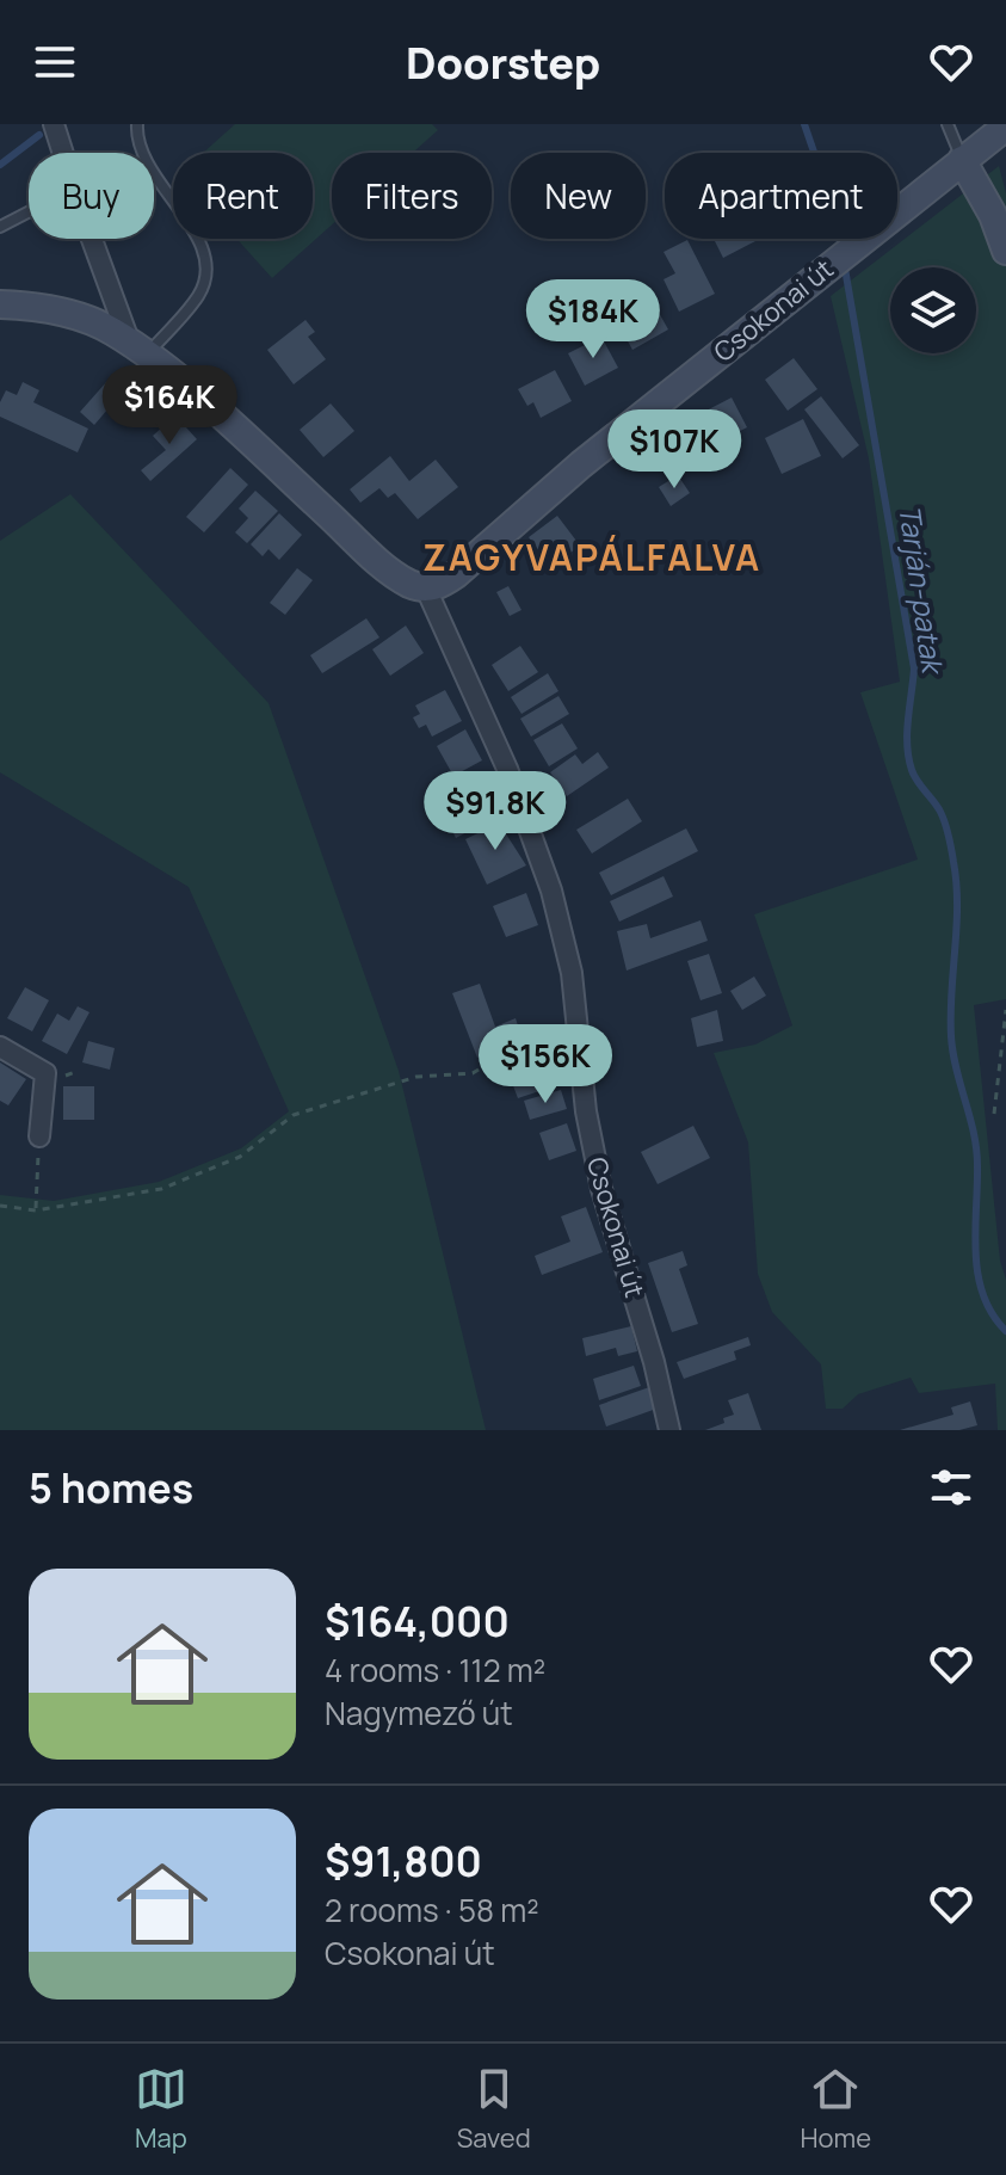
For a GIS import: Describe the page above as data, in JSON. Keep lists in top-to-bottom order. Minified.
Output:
{"streets":{"main road":["Csokonai út"]},"districts":["ZAGYVAPÁLFALVA"],"water":["Tarján-patak"],"page":{"header":"Doorstep","chip":["Buy","Rent","Filters","New","Apartment"],"price":["$184K","$164K","$107K","$91.8K","$156K"],"heading":"5 homes","list":[{"name":"$164,000","note":"4 rooms · 112 m² · Nagymező út"},{"name":"$91,800","note":"2 rooms · 58 m² · Csokonai út"}],"tabs":["Map","Saved","Home"]}}
